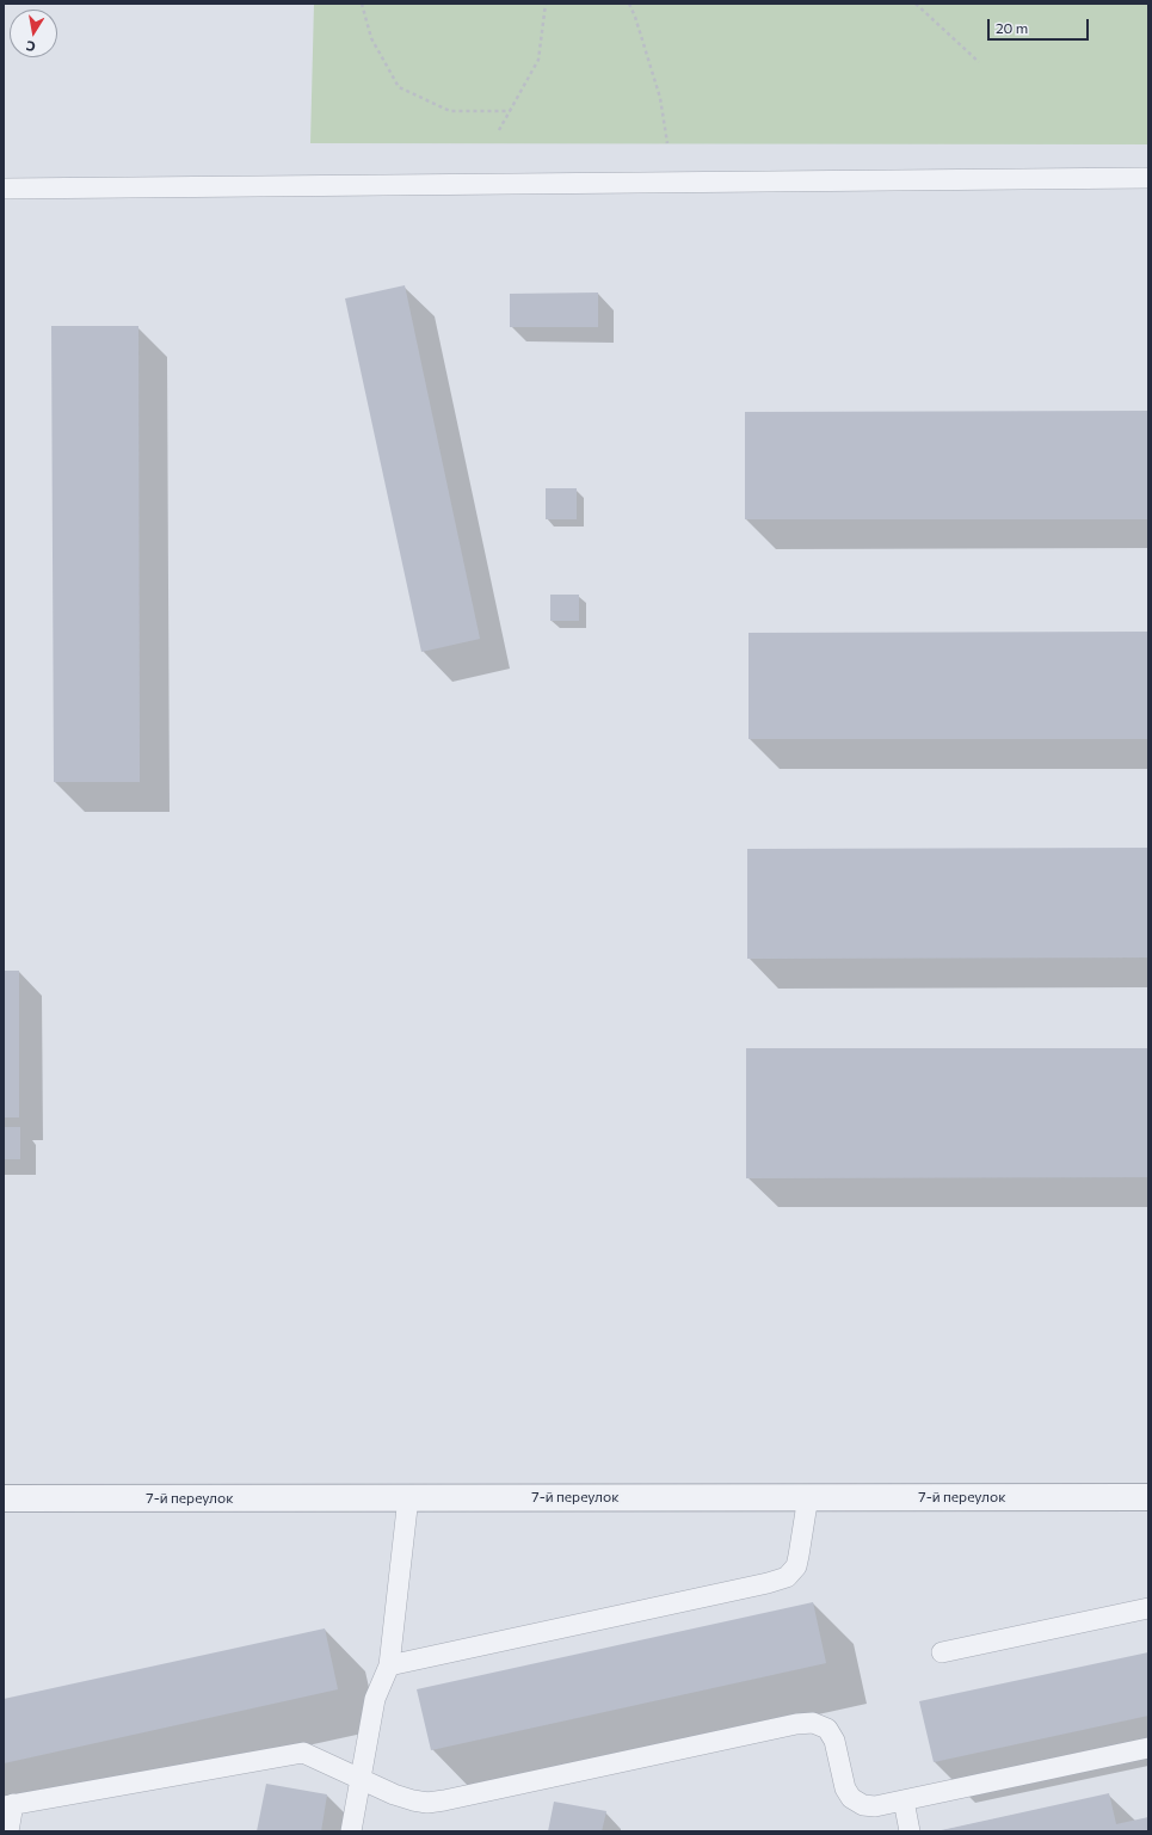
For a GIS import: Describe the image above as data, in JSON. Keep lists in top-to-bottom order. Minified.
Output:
{"streets":{"street":["7-й переулок"]},"scale_bar":"20 m","north":"bottom"}
